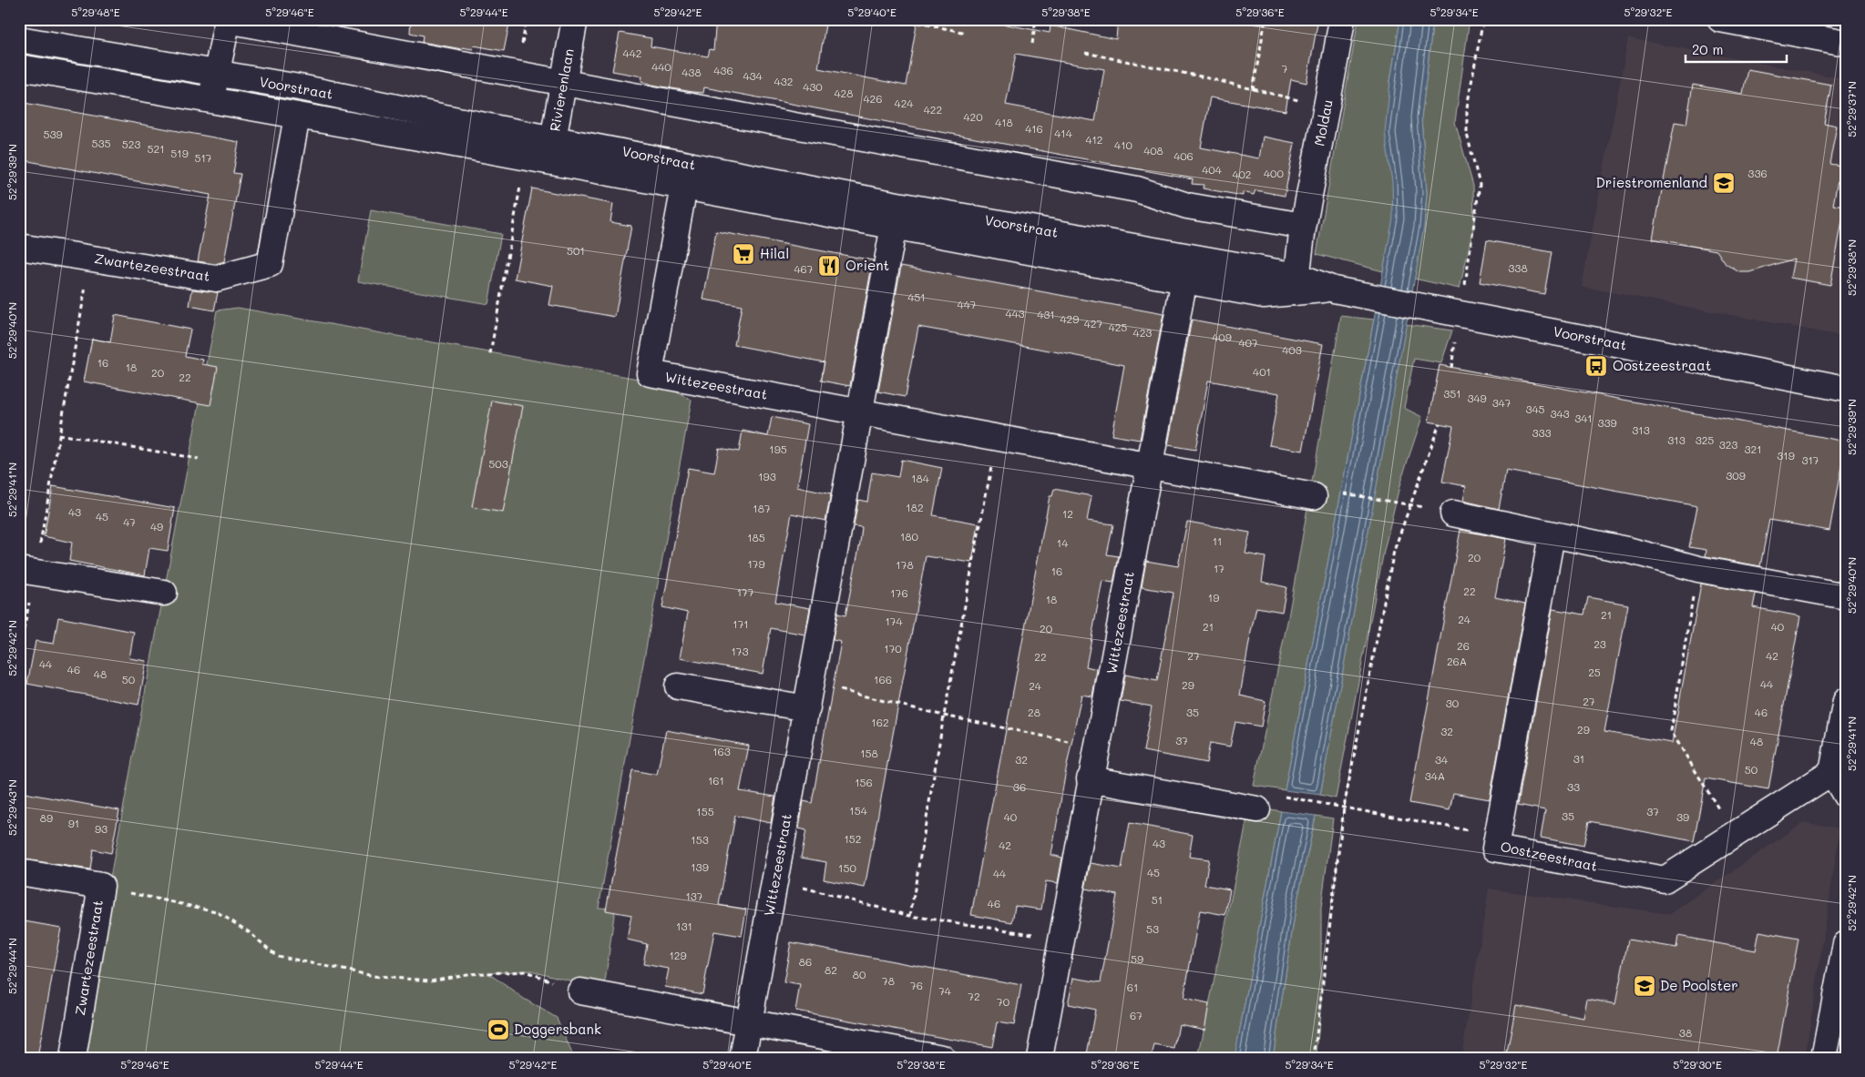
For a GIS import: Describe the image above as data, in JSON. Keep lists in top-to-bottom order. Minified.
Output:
{"streets":{"street":["Voorstraat","Rivierenlaan","Moldau","Zwartezeestraat","Wittezeestraat","Oostzeestraat"]},"crossings":[["Voorstraat","Rivierenlaan"],["Voorstraat","Zwartezeestraat"],["Voorstraat","Wittezeestraat"]],"places":{"school or university":["Driestromenland","De Poolster"],"supermarket":["Hilal"],"restaurant":["Orient"],"bus stop":["Oostzeestraat"],"sports":["Doggersbank"]},"house_numbers":["442","440","7","436","438","434","432","430","428","426","424","422","420","418","416","414","539","412","535","523","410","521","408","519","406","517","404","400","336","402","501","338","467","451","447","443","431","429","427","425","423","409","407","403","16","18","401","20","22","351","349","347","345","343","341","339","313","333","313","325","323","195","321","319","317","503","309","193","184","182","187","43","12","45","47","49","180","185","11","14","20","179","178","17","16","22","177","176","19","18","21","24","174","171","21","40","20","23","26","170","173","27","42","22","26A","44","46","25","48","50","166","44","29","24","27","30","28","35","46","162","29","32","37","48","163","158","31","32","34","50","34A","161","156","36","33","154","155","37","35","40","39","89","91","93","152","153","43","42","139","150","45","44","137","51","46","131","53","129","59","86","82","80","78","76","61","74","72","70","67","38"],"scale_bar":"20 m","coordinates":["5°29'48\"E","5°29'46\"E","5°29'44\"E","5°29'42\"E","5°29'40\"E","5°29'38\"E","5°29'36\"E","5°29'34\"E","5°29'32\"E","52°29'37\"N","52°29'39\"N","52°29'38\"N","52°29'40\"N","52°29'41\"N","52°29'42\"N","52°29'43\"N","52°29'44\"N","5°29'30\"E"]}
